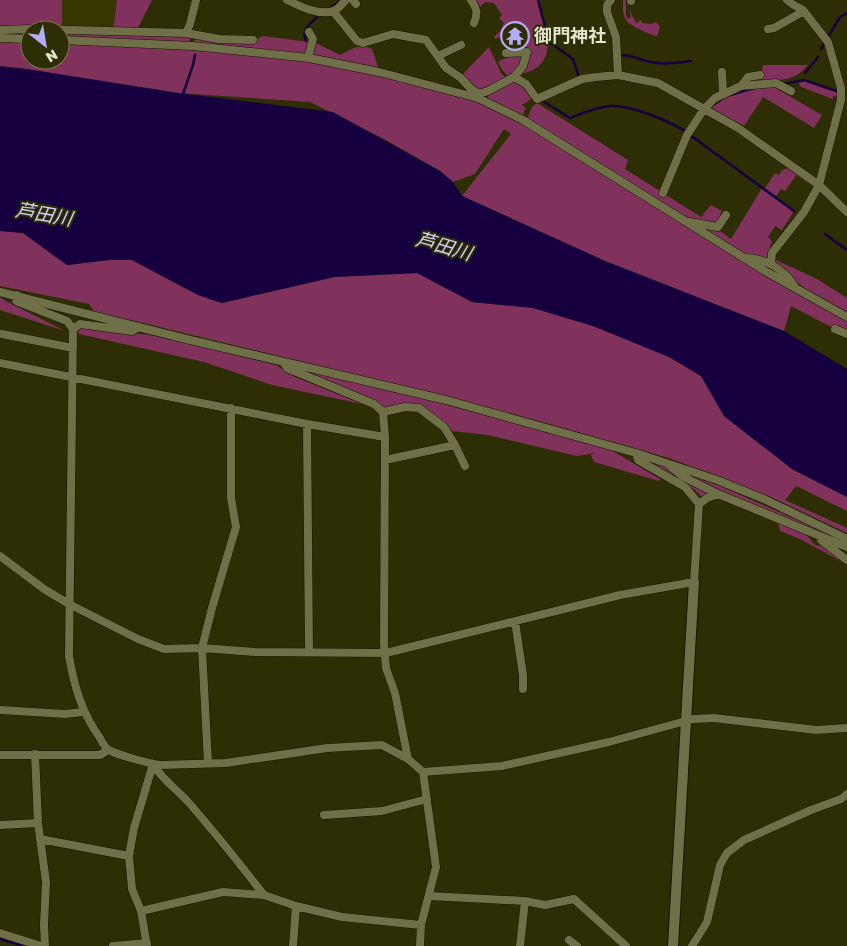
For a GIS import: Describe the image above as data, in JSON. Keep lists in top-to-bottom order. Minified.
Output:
{"water":["芦田川"],"places":{"temple":["御門神社"]},"north":"bottom right"}
